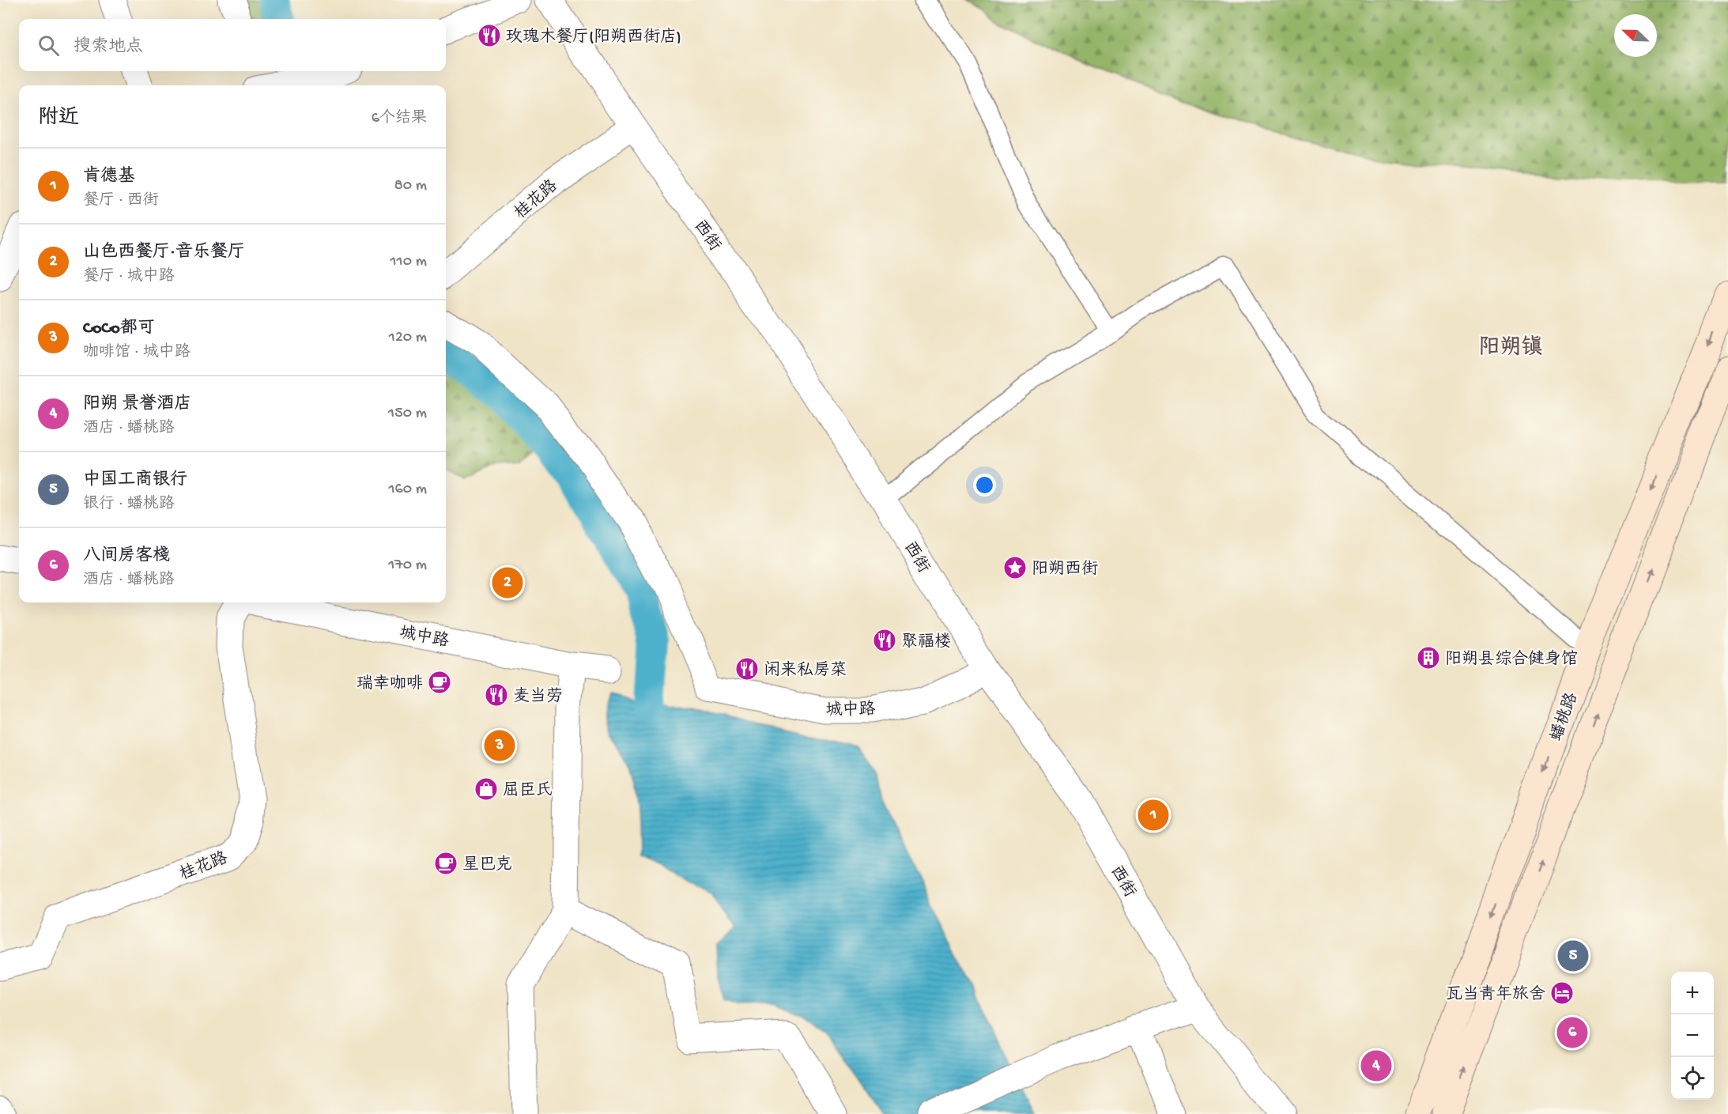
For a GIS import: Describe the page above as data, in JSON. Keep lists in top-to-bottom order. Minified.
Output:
{"streets":{"main road":["蟠桃路"],"street":["桂花路","西街","城中路"]},"crossings":[["桂花路","西街"],["西街","城中路"]],"districts":["阳朔镇"],"places":{"restaurant":["玫瑰木餐厅(阳朔西街店)","聚福楼","闲来私房菜","麦当劳"],"place":["阳朔西街"],"building":["阳朔县综合健身馆"],"cafe":["瑞幸咖啡","星巴克"],"shop":["屈臣氏"],"hotel":["瓦当青年旅舍"]},"north":"top left","page":{"search":"搜索地点","heading":["附近","6个结果"],"list":[{"mark":"1","name":"肯德基","note":"餐厅 · 西街","value":"80 m"},{"mark":"2","name":"山色西餐厅·音乐餐厅","note":"餐厅 · 城中路","value":"110 m"},{"mark":"3","name":"CoCo都可","note":"咖啡馆 · 城中路","value":"120 m"},{"mark":"4","name":"阳朔 景誉酒店","note":"酒店 · 蟠桃路","value":"150 m"},{"mark":"5","name":"中国工商银行","note":"银行 · 蟠桃路","value":"160 m"},{"mark":"6","name":"八间房客棧","note":"酒店 · 蟠桃路","value":"170 m"}],"pins":["2","3","1","5","6","4"],"map_buttons":["+","−"]}}
